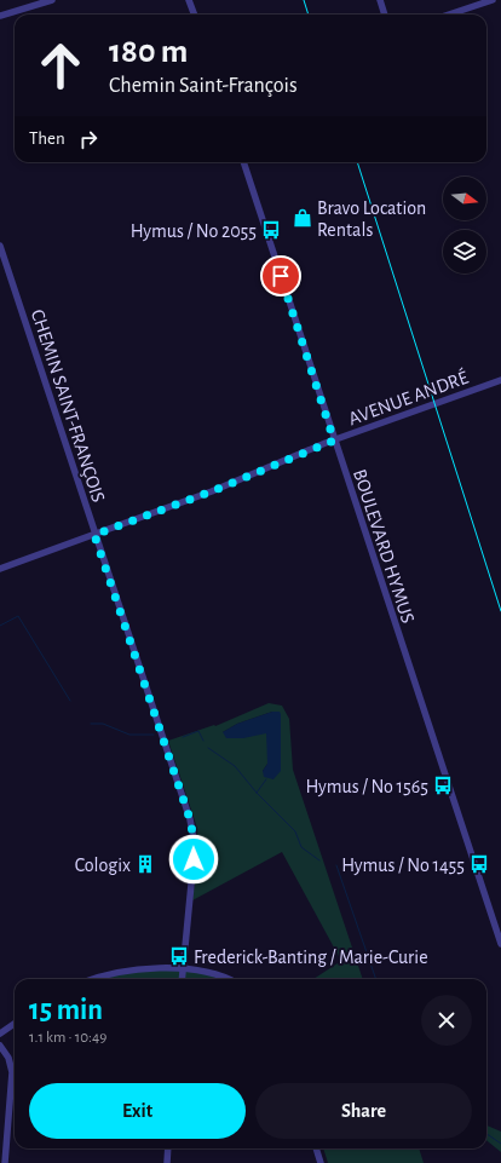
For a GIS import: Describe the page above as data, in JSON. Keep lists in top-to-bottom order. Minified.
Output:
{"streets":{"street":["AVENUE ANDRÉ","CHEMIN SAINT-FRANÇOIS","BOULEVARD HYMUS"]},"crossings":[["AVENUE ANDRÉ","CHEMIN SAINT-FRANÇOIS"],["AVENUE ANDRÉ","BOULEVARD HYMUS"]],"places":{"shop":["Bravo Location Rentals"],"bus stop":["Hymus / No 2055","Hymus / No 1565","Hymus / No 1455","Frederick-Banting / Marie-Curie"],"building":["Cologix"]},"north":"right","page":{"turn":["180 m","Chemin Saint-François"],"then":"Then","heading":["15 min","1.1 km · 10:49"],"buttons":["Exit","Share"]}}
